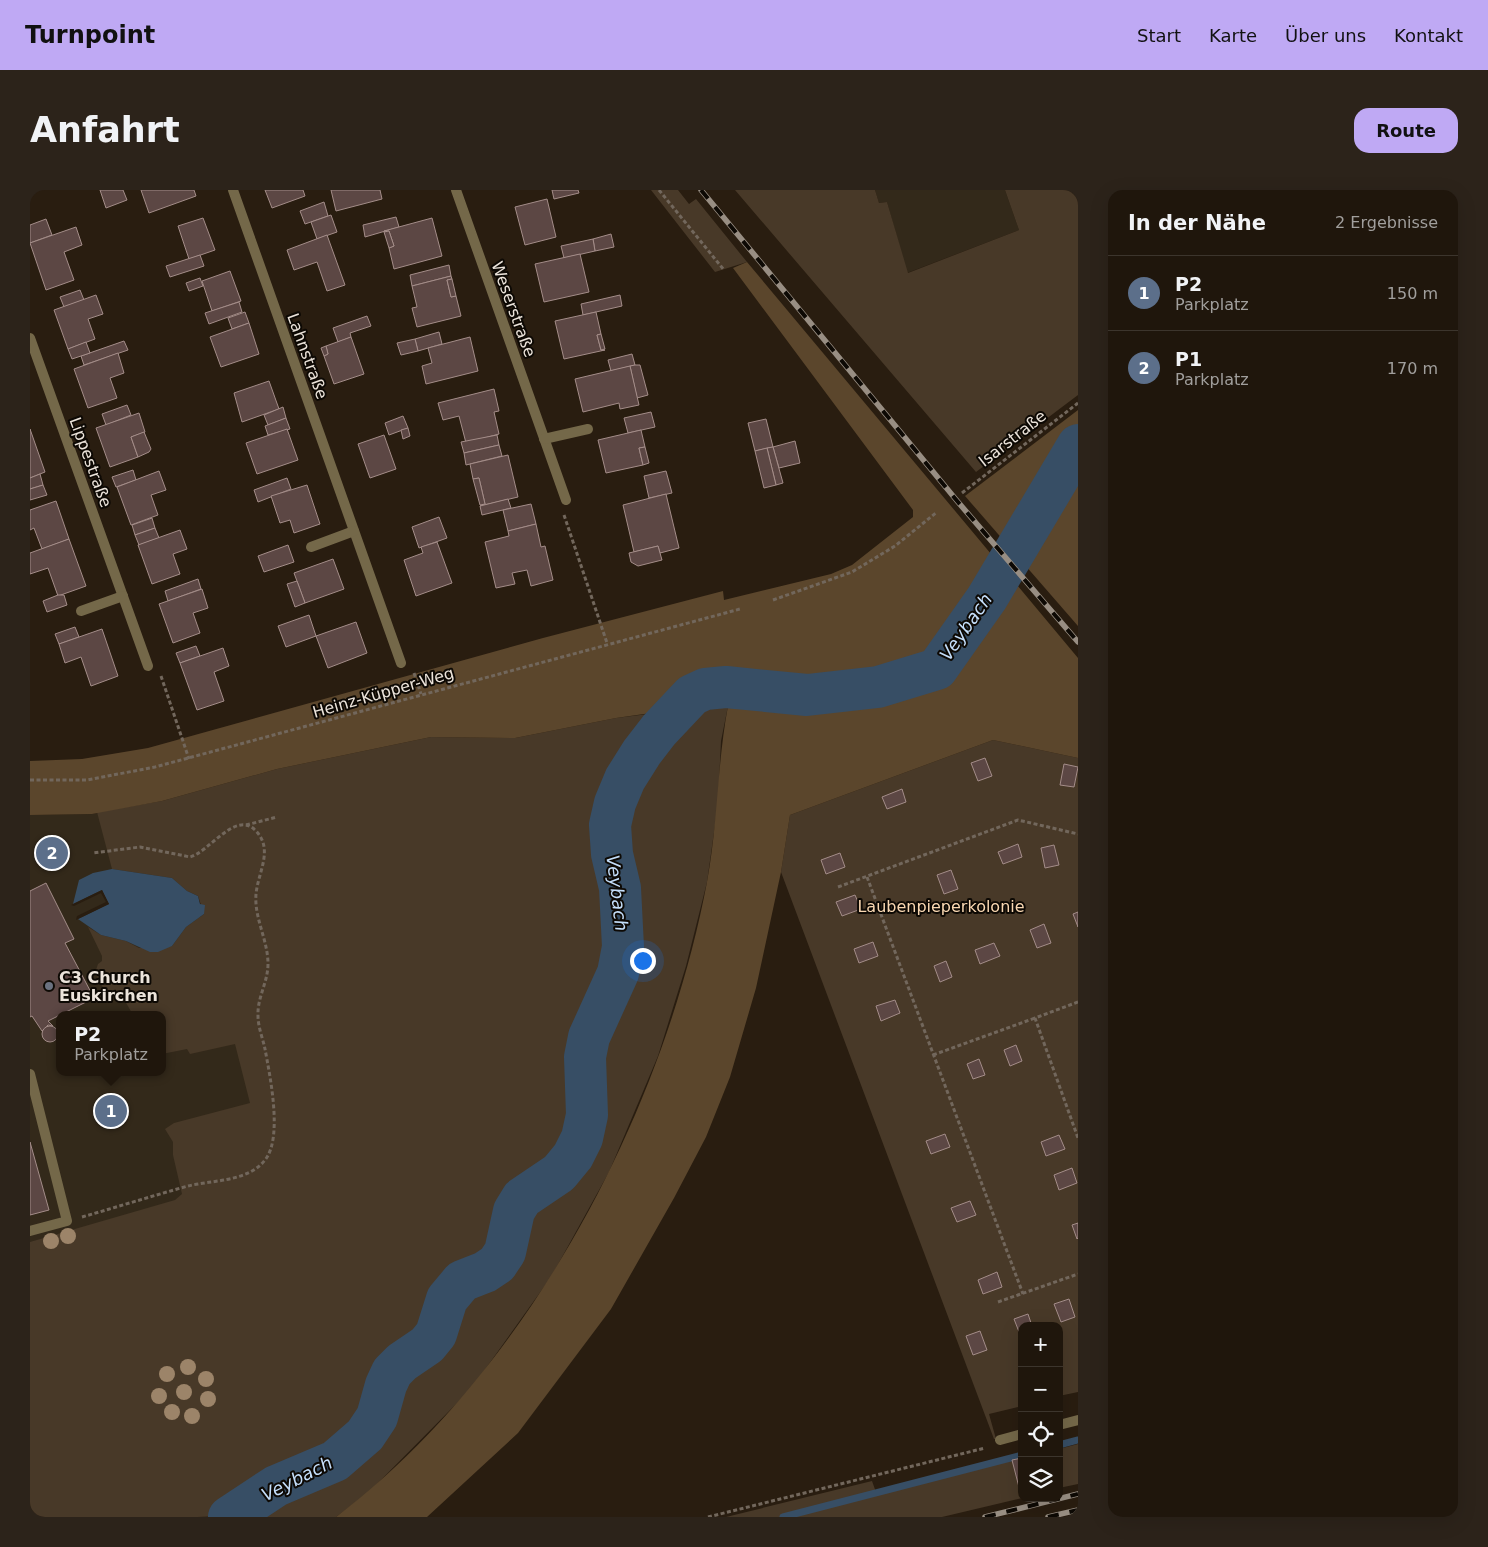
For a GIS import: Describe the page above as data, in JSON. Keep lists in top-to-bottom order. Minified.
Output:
{"streets":{"street":["Weserstraße","Lahnstraße","Lippestraße"],"path":["Isarstraße","Heinz-Küpper-Weg"]},"water":["Veybach"],"parks":["Laubenpieperkolonie"],"places":["C3 Church Euskirchen"],"page":{"header":"Turnpoint","nav":["Start","Karte","Über uns","Kontakt"],"buttons":"Route","title":"Anfahrt","heading":["In der Nähe","2 Ergebnisse"],"list":[{"mark":"1","name":"P2","note":"Parkplatz","value":"150 m"},{"mark":"2","name":"P1","note":"Parkplatz","value":"170 m"}],"pins":["2","1"],"popup":["P2","Parkplatz"],"map_buttons":["+","−"]}}
